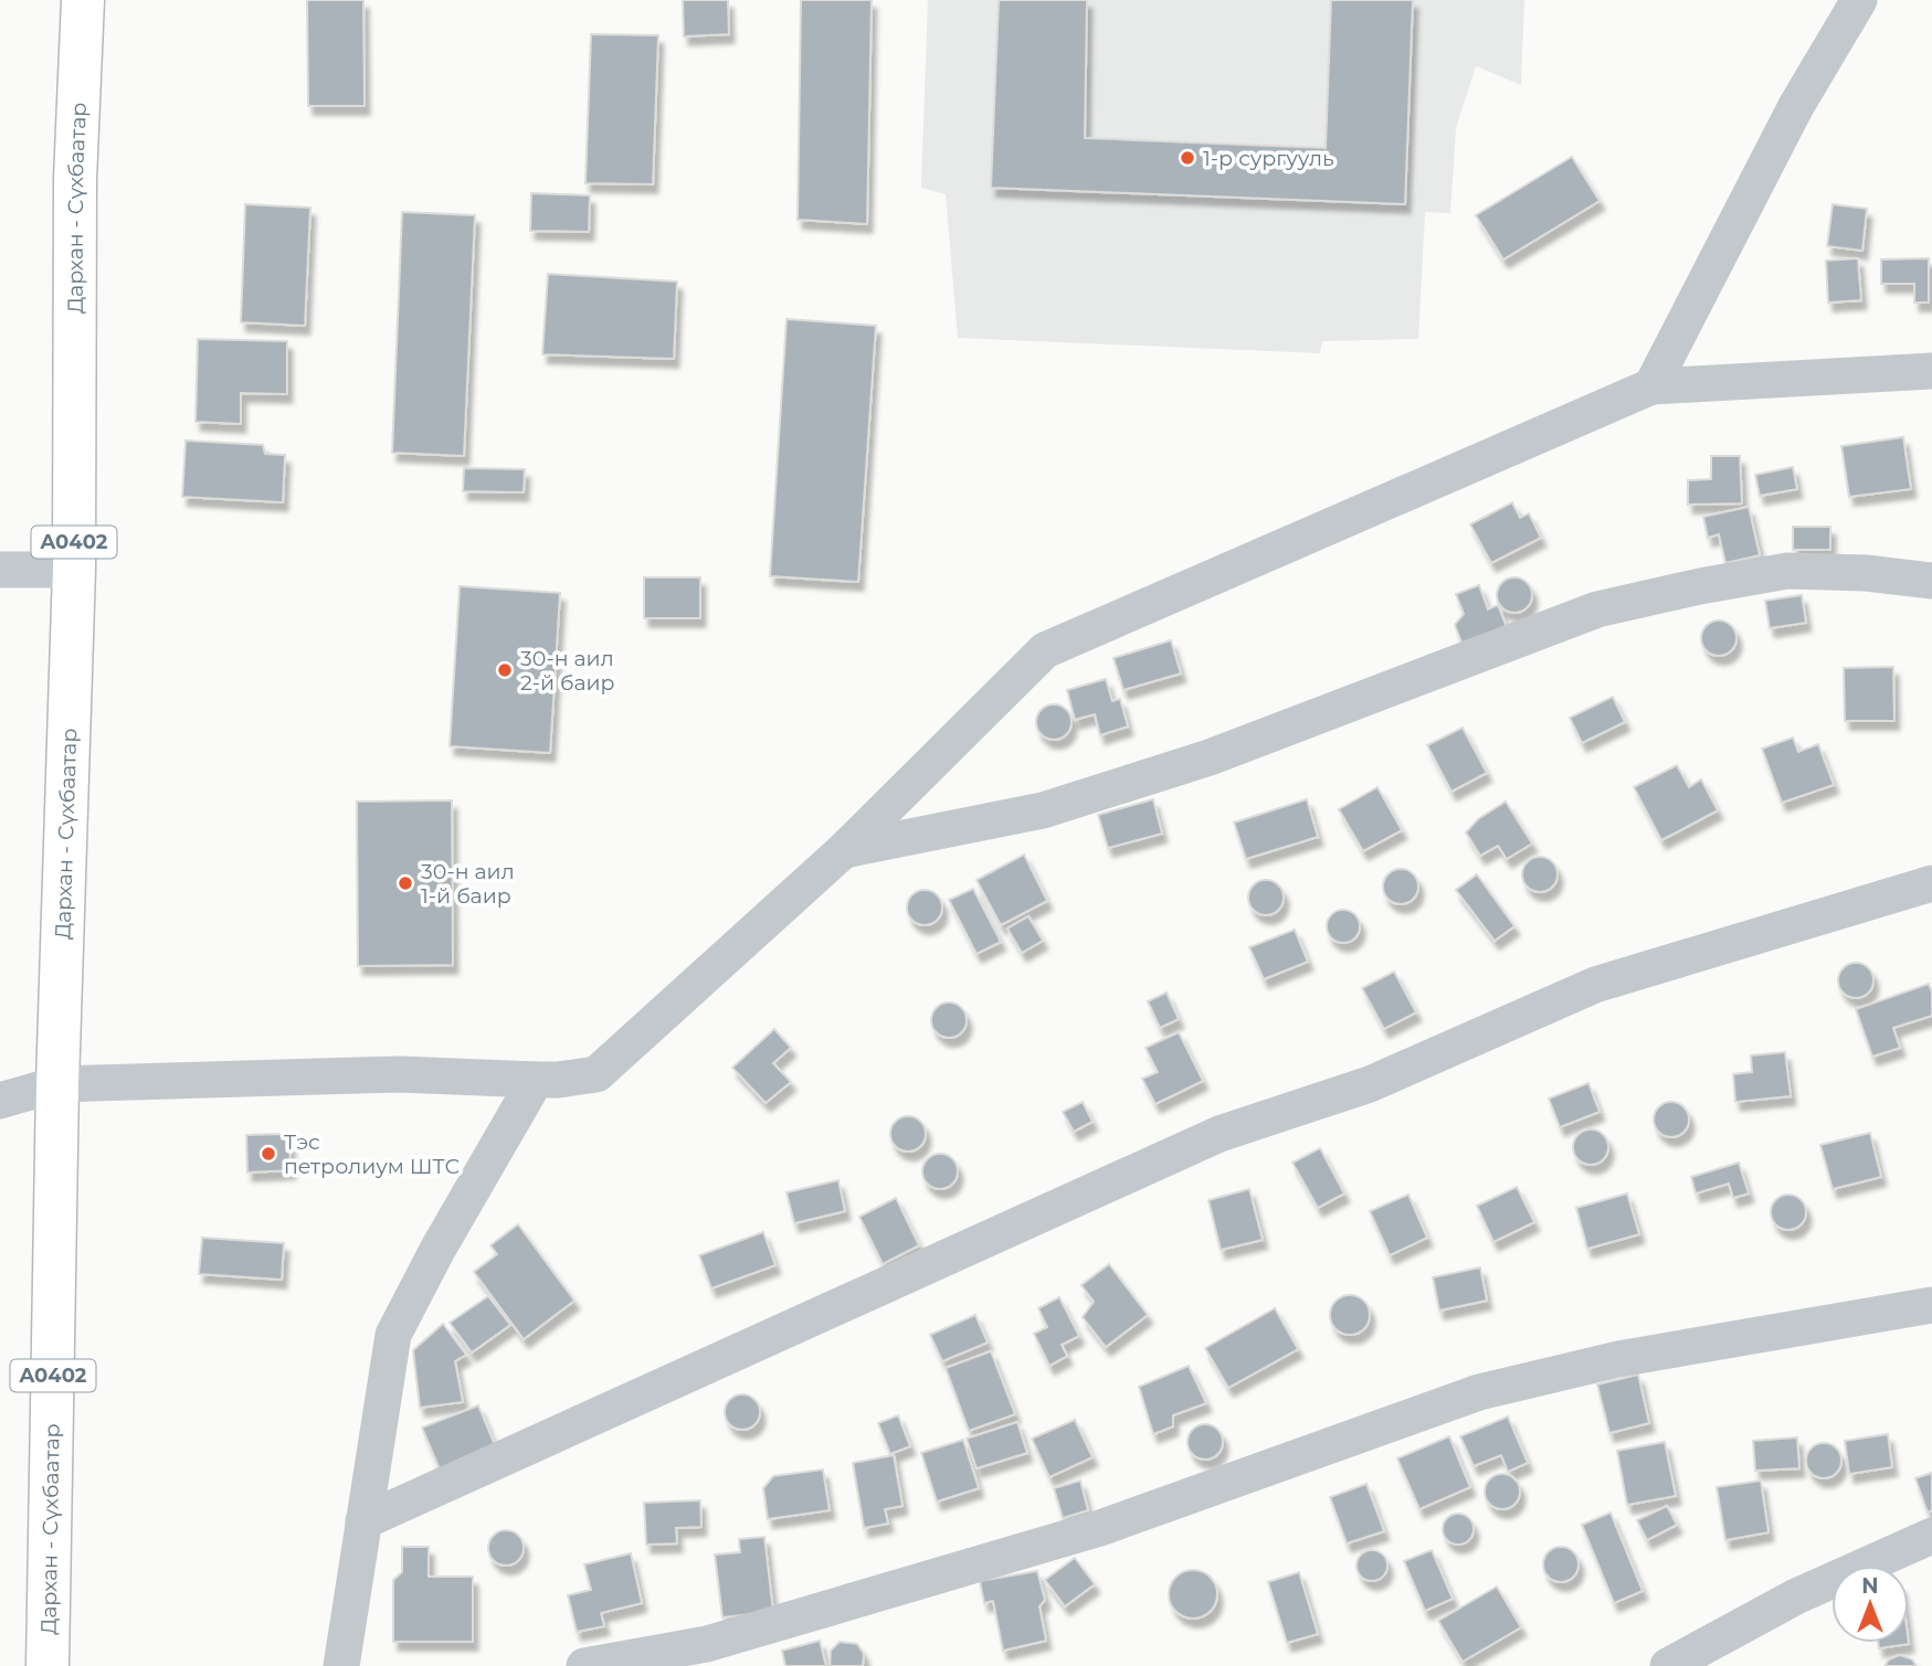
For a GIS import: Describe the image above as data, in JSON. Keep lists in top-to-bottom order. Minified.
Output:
{"streets":{"highway":["Дархан - Сүхбаатар","A0402"]},"places":["1-р сургууль","30-н аил 2-й баир","30-н аил 1-й баир","Тэс петролиум ШТС"],"north":"top"}
